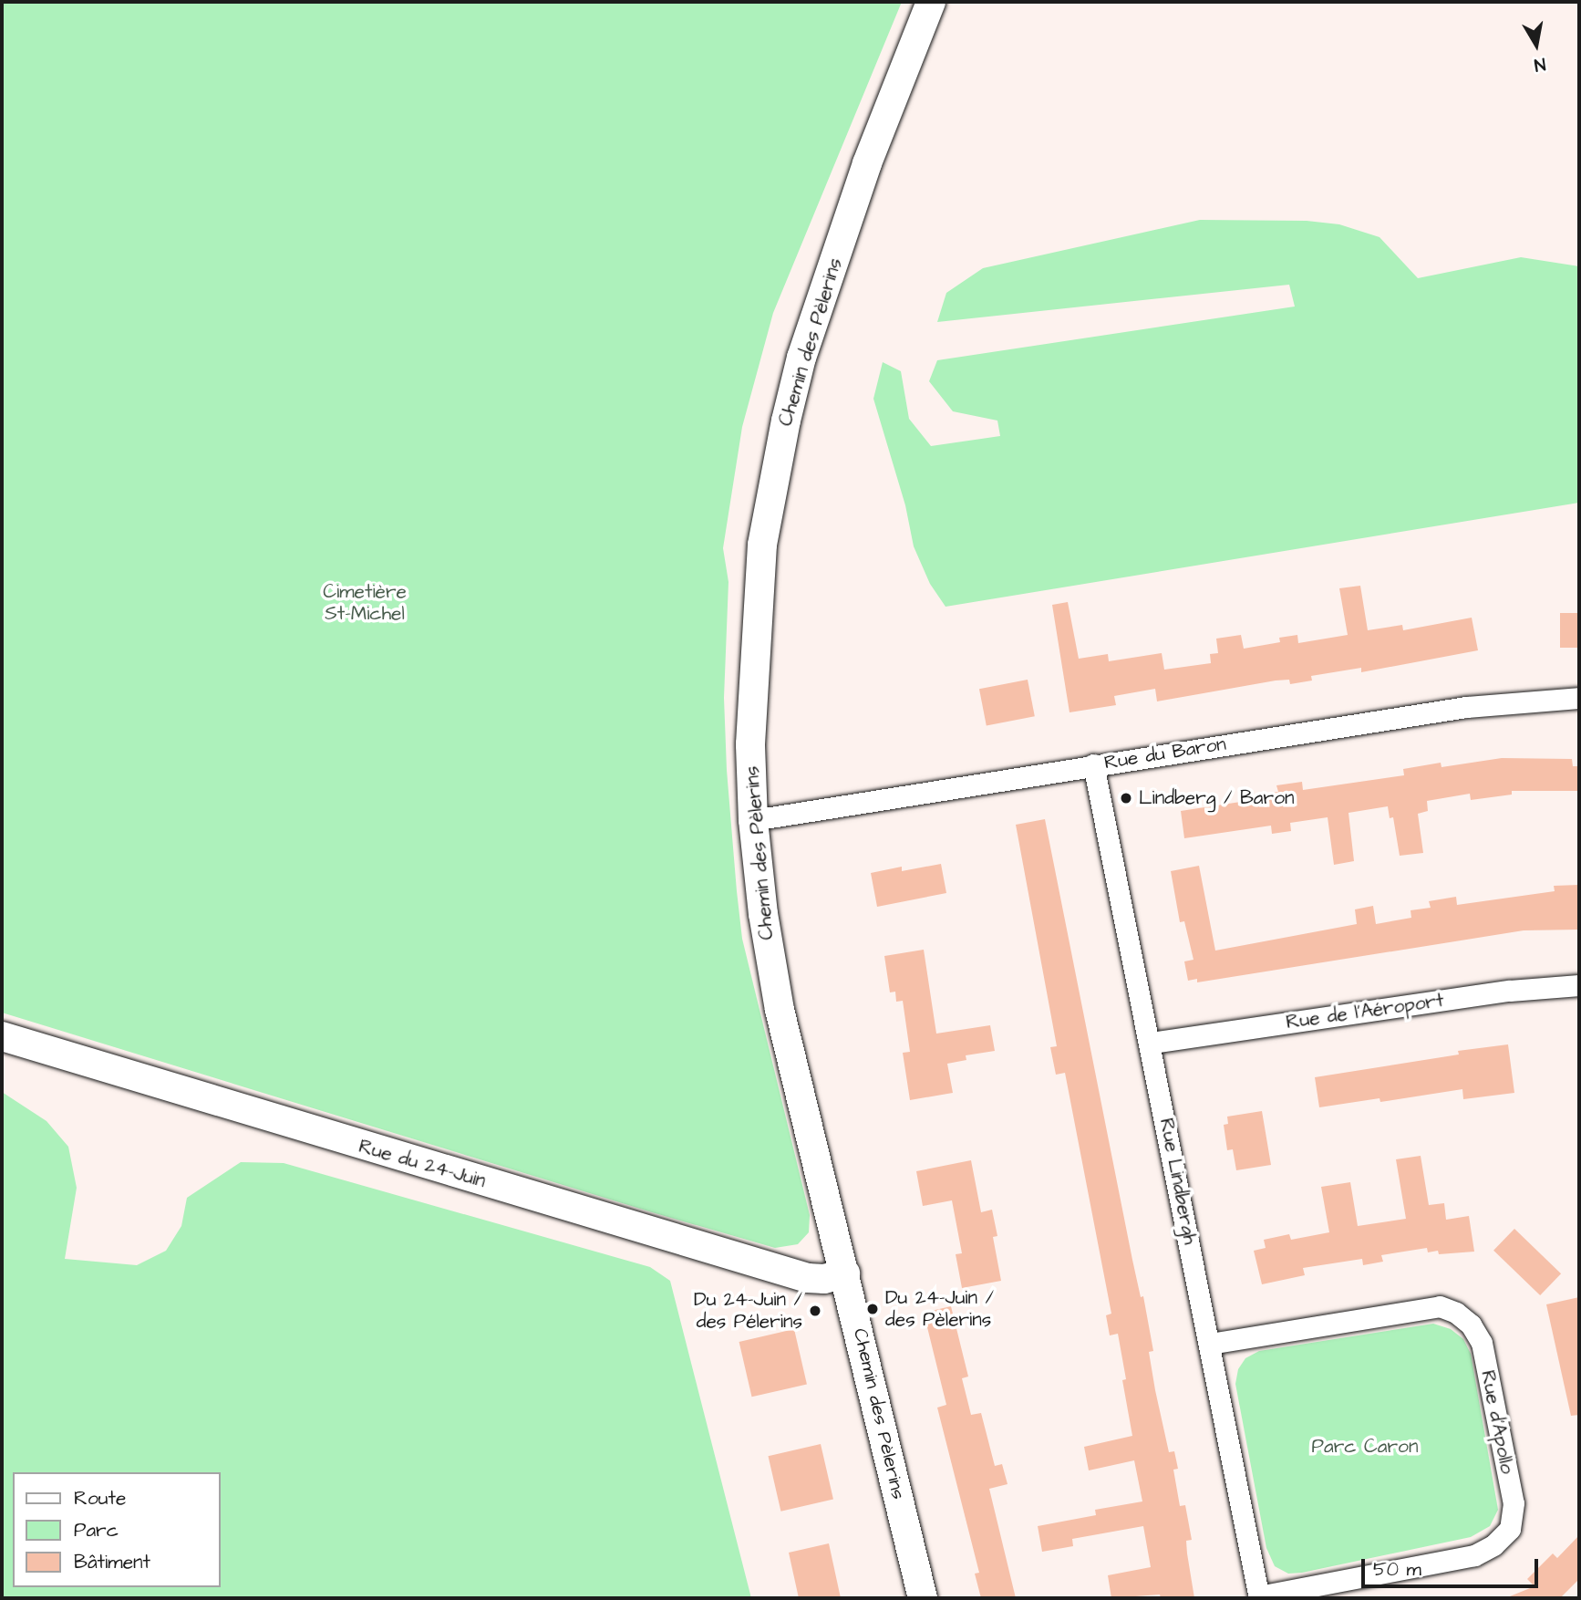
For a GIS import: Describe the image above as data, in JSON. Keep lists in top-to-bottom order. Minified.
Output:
{"streets":{"street":["Chemin des Pèlerins","Rue du Baron","Rue de l'Aéroport","Rue du 24-Juin","Rue Lindbergh","Rue d'Apollo"]},"crossings":[["Chemin des Pèlerins","Rue du Baron"],["Chemin des Pèlerins","Rue du 24-Juin"],["Rue du Baron","Rue Lindbergh"],["Rue de l'Aéroport","Rue Lindbergh"],["Rue Lindbergh","Rue d'Apollo"]],"parks":["Cimetière St-Michel","Parc Caron"],"places":["Lindberg / Baron","Du 24-Juin / des Pèlerins","Du 24-Juin / des Pélerins"],"legend":["Route","Parc","Bâtiment"],"scale_bar":"50 m","north":"bottom"}
